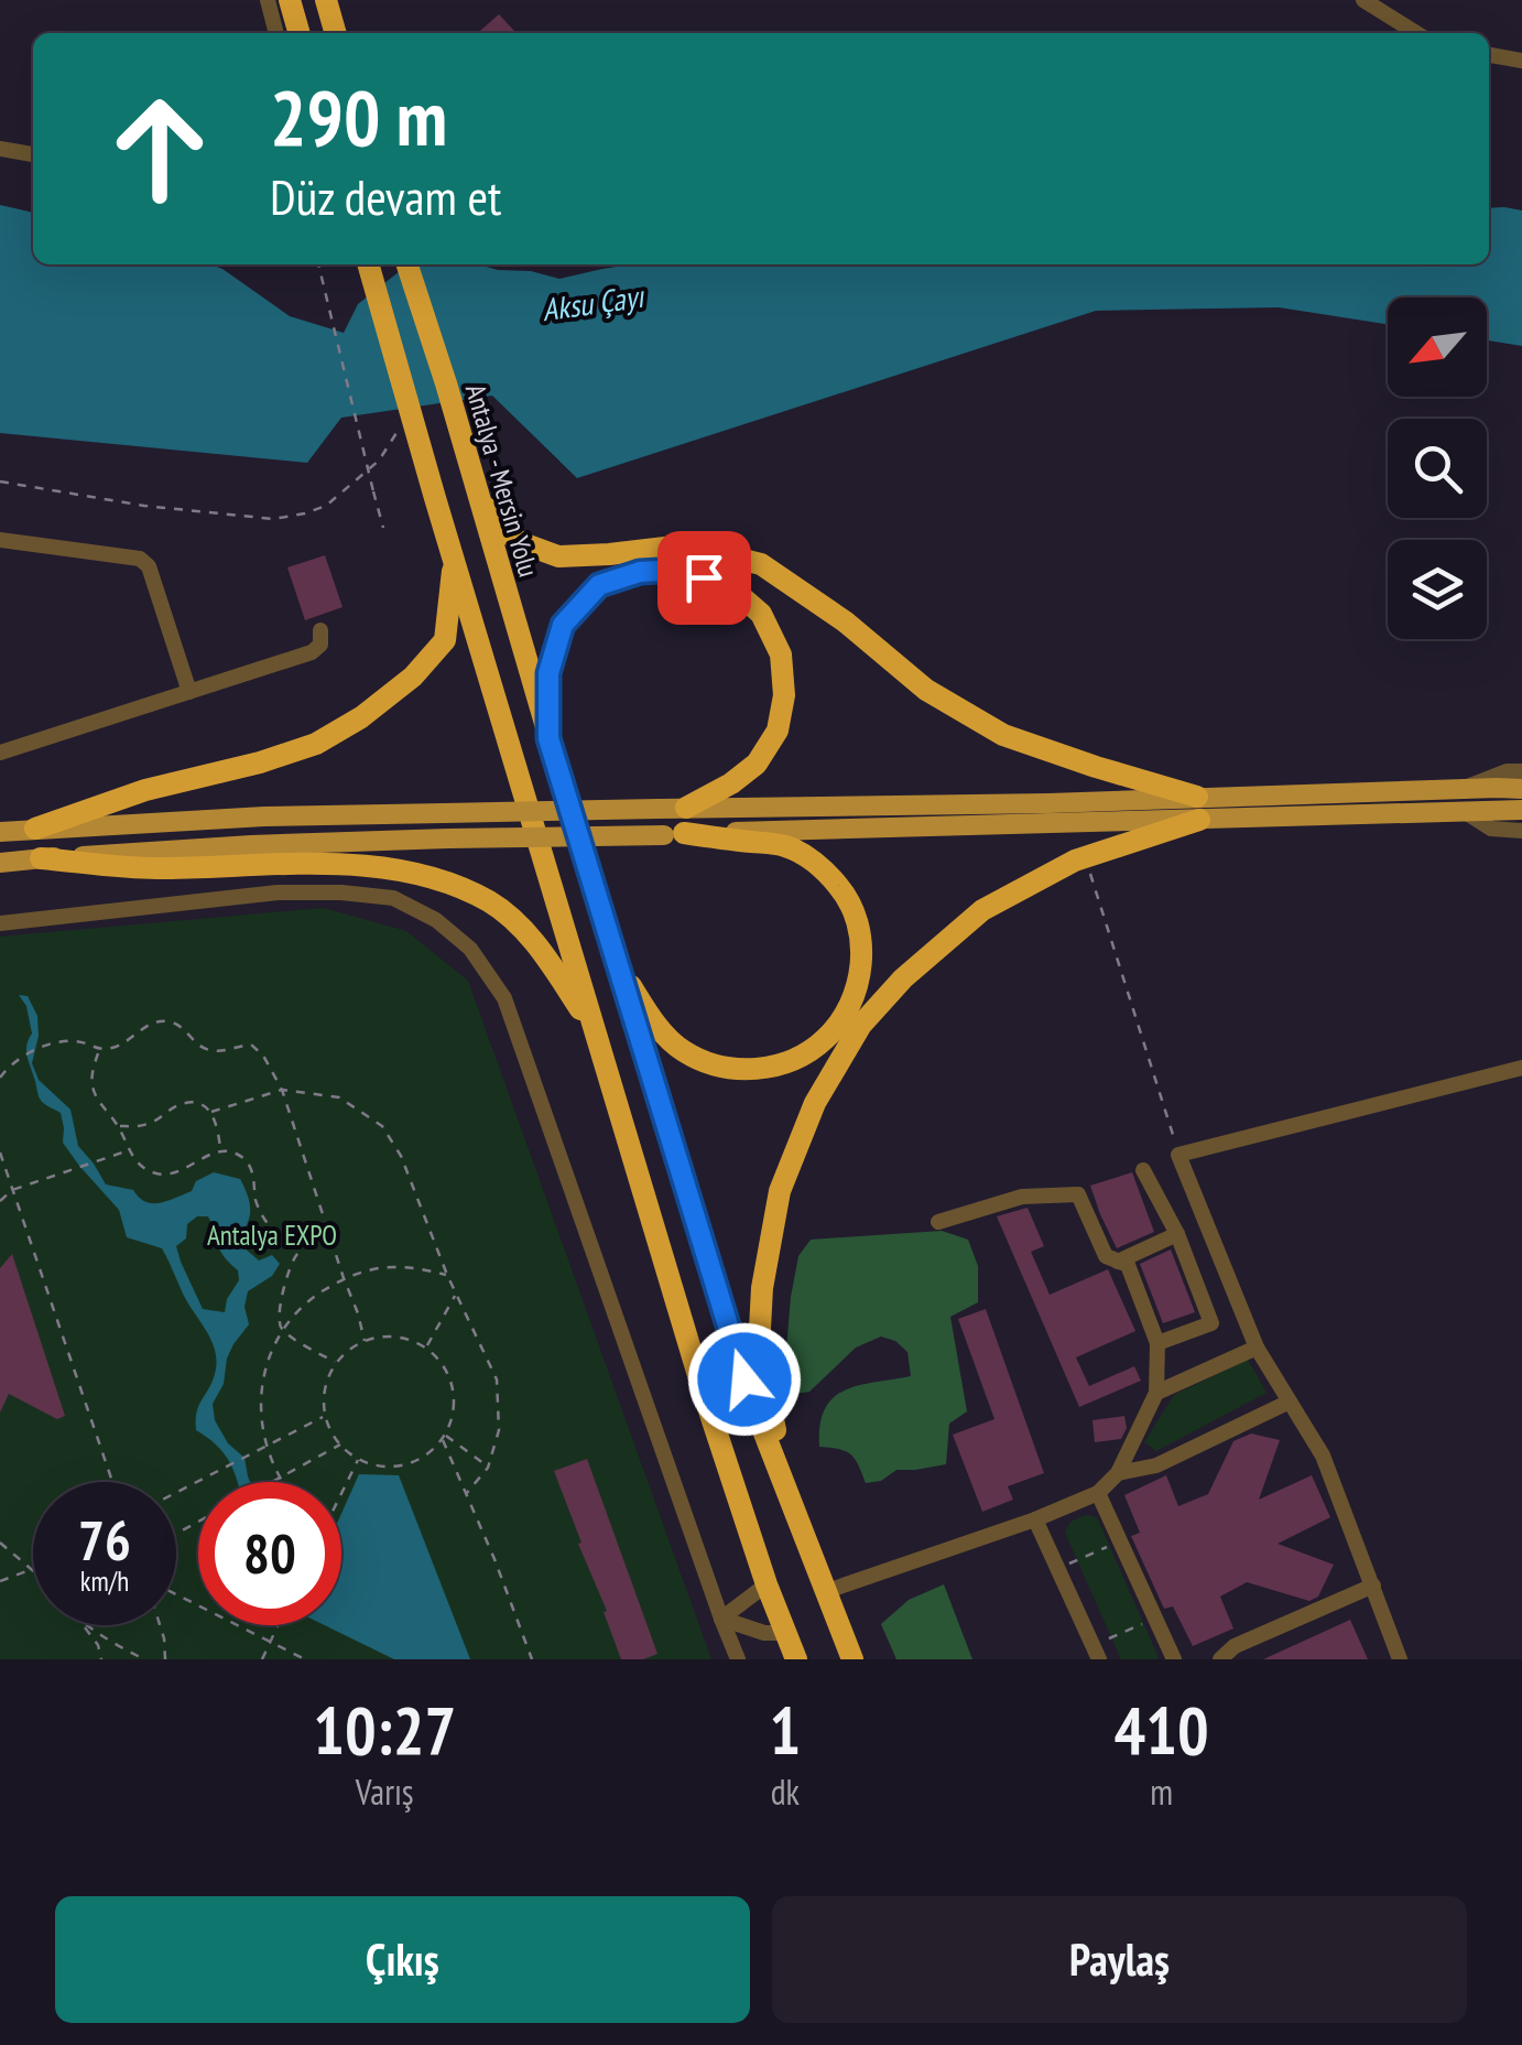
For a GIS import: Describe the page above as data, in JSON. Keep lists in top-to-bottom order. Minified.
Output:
{"streets":{"highway":["Antalya - Mersin Yolu"]},"water":["Aksu Çayı"],"parks":["Antalya EXPO"],"north":"bottom left","page":{"turn":["290 m","Düz devam et"],"speed":"76 km/h","limit":"80","eta":["10:27","Varış","1","dk","410","m"],"buttons":["Çıkış","Paylaş"]}}
